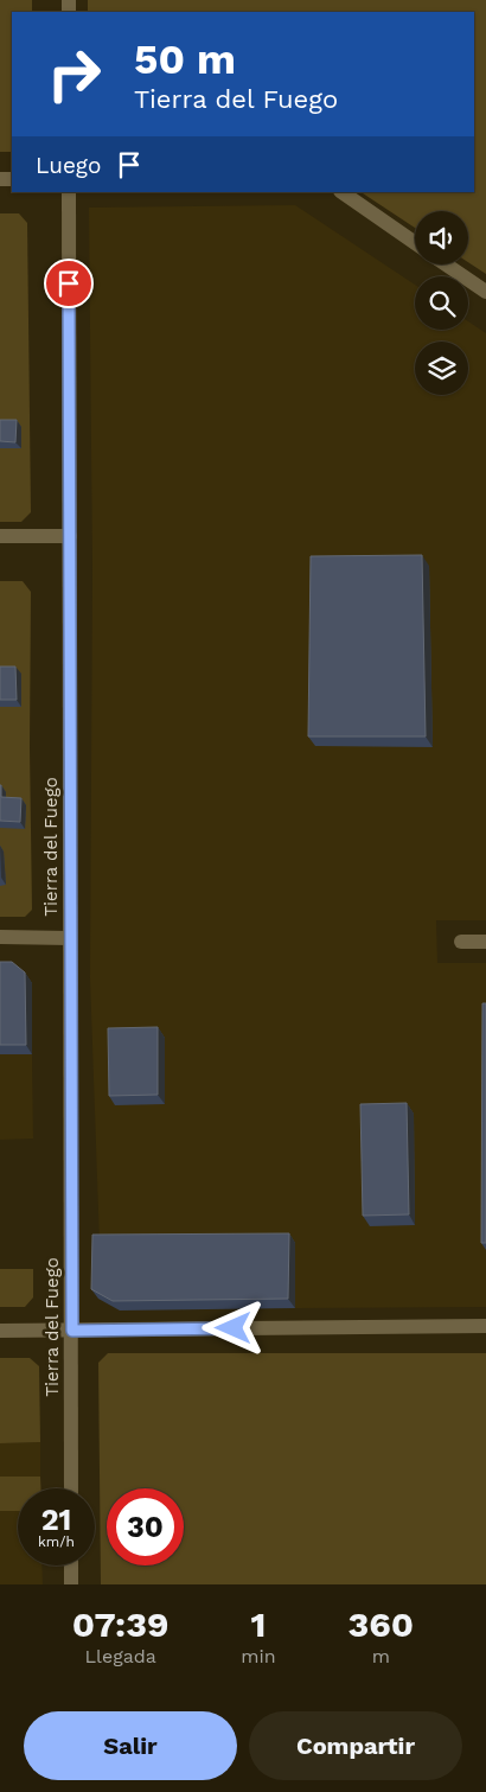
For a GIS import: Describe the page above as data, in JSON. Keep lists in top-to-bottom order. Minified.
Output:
{"streets":{"street":["Tierra del Fuego"]},"page":{"turn":["50 m","Tierra del Fuego"],"then":"Luego","speed":"21 km/h","limit":"30","eta":["07:39","Llegada","1","min","360","m"],"buttons":["Salir","Compartir"]}}
